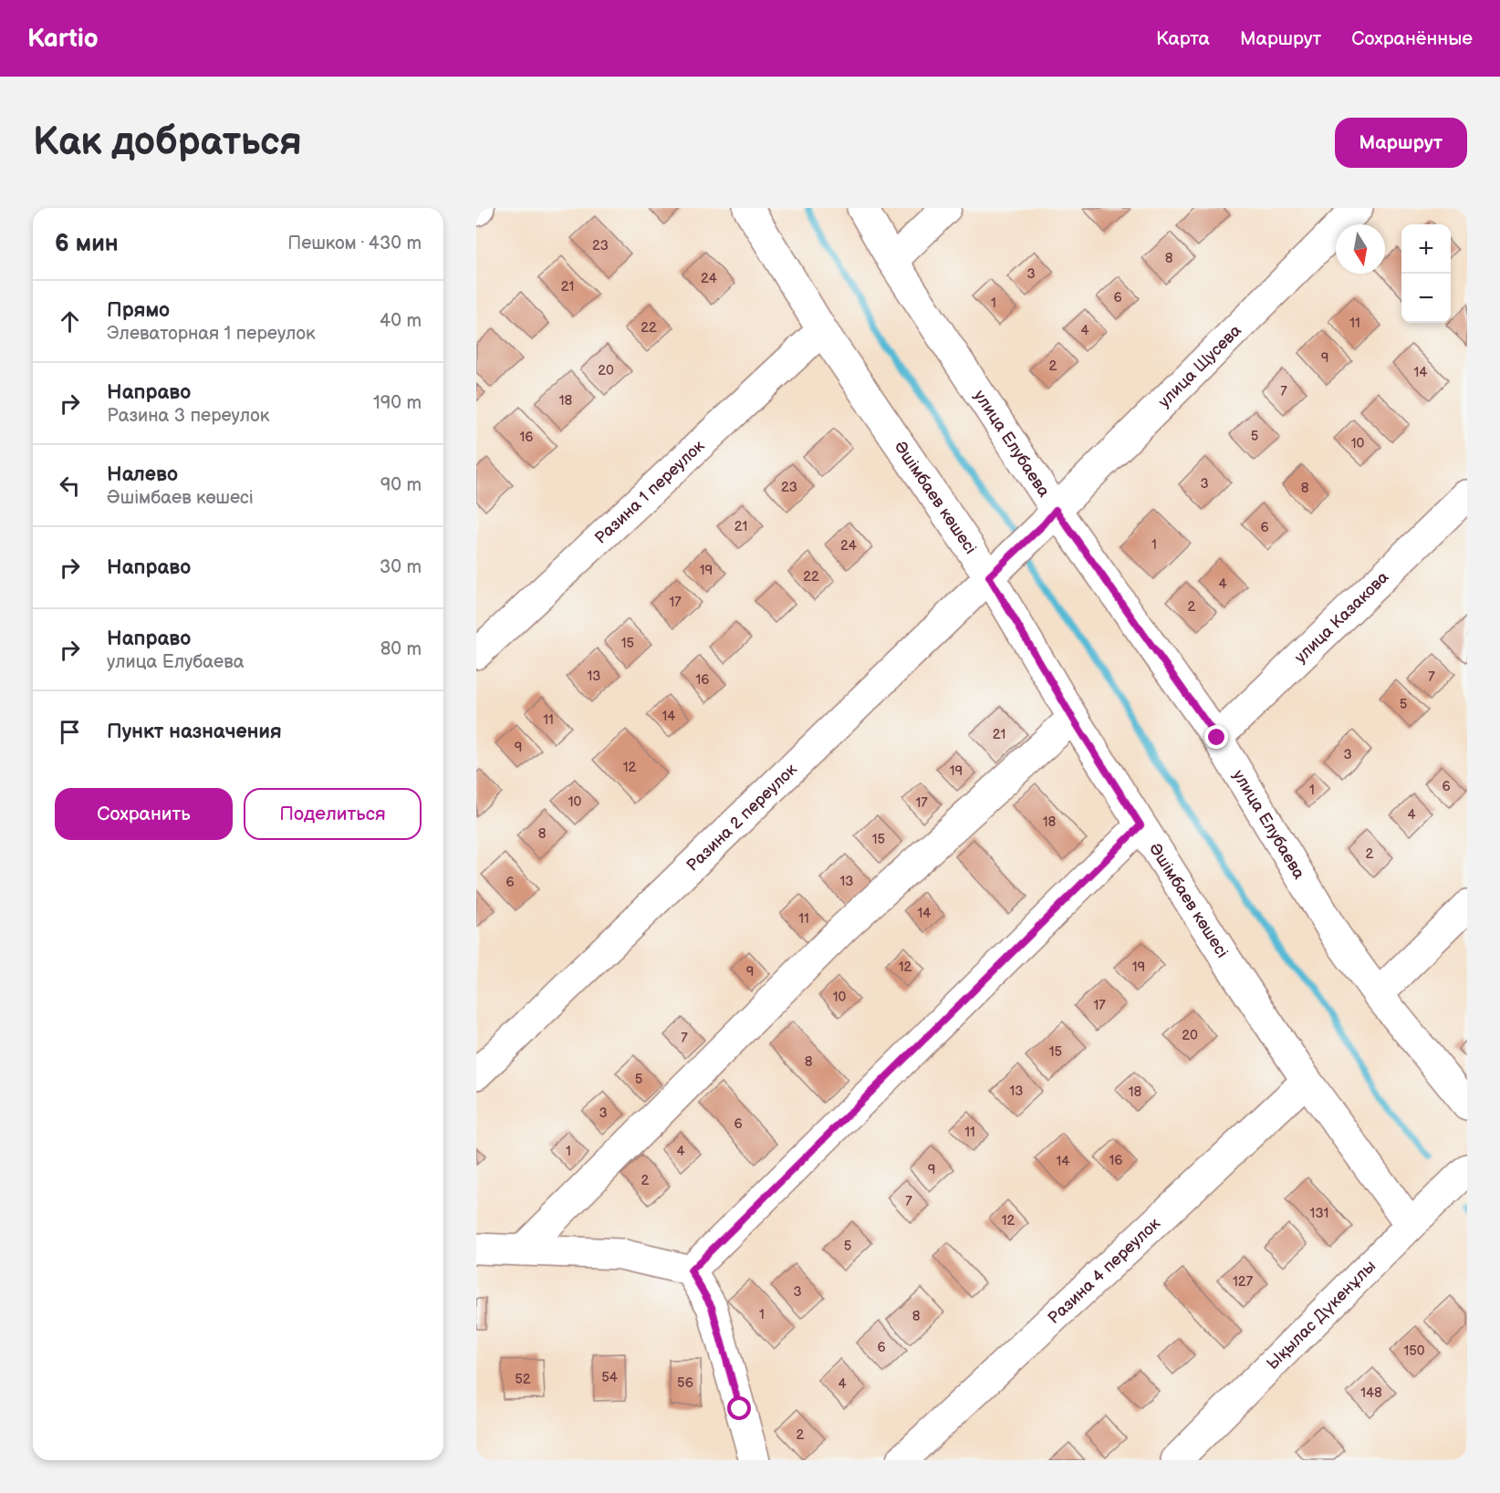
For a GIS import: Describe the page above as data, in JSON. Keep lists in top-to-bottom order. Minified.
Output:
{"streets":{"street":["улица Щусева","улица Елубаева","Разина 1 переулок","Әшімбаев көшесі","улица Казакова","Разина 2 переулок","Разина 4 переулок","Ықылас Дүкенұлы"]},"crossings":[["улица Щусева","улица Елубаева"],["улица Щусева","Әшімбаев көшесі"],["улица Щусева","Разина 2 переулок"],["улица Елубаева","улица Казакова"],["Разина 1 переулок","Әшімбаев көшесі"],["Әшімбаев көшесі","Разина 2 переулок"],["Әшімбаев көшесі","Разина 4 переулок"],["Әшімбаев көшесі","Ықылас Дүкенұлы"]],"house_numbers":["23","8","3","24","21","6","1","11","22","4","9","2","20","14","7","18","5","16","10","3","23","8","21","6","1","24","19","22","4","17","2","15","13","7","16","5","14","11","21","9","3","12","19","6","1","10","17","4","18","8","15","2","13","6","14","11","12","19","9","10","17","20","7","15","8","5","13","18","3","6","11","1","4","16","14","9","2","7","131","12","5","127","3","1","8","6","150","54","52","56","4","148","2"],"north":"bottom","page":{"header":"Kartio","nav":["Карта","Маршрут","Сохранённые"],"buttons":["Маршрут",["Сохранить","Поделиться"]],"title":"Как добраться","heading":["6 мин","Пешком · 430 m"],"map_buttons":["+","−"],"list":[["Прямо","Элеваторная 1 переулок","40 m"],["Направо","Разина 3 переулок","190 m"],["Налево","Әшімбаев көшесі","90 m"],["Направо","30 m"],["Направо","улица Елубаева","80 m"],"Пункт назначения"]}}
